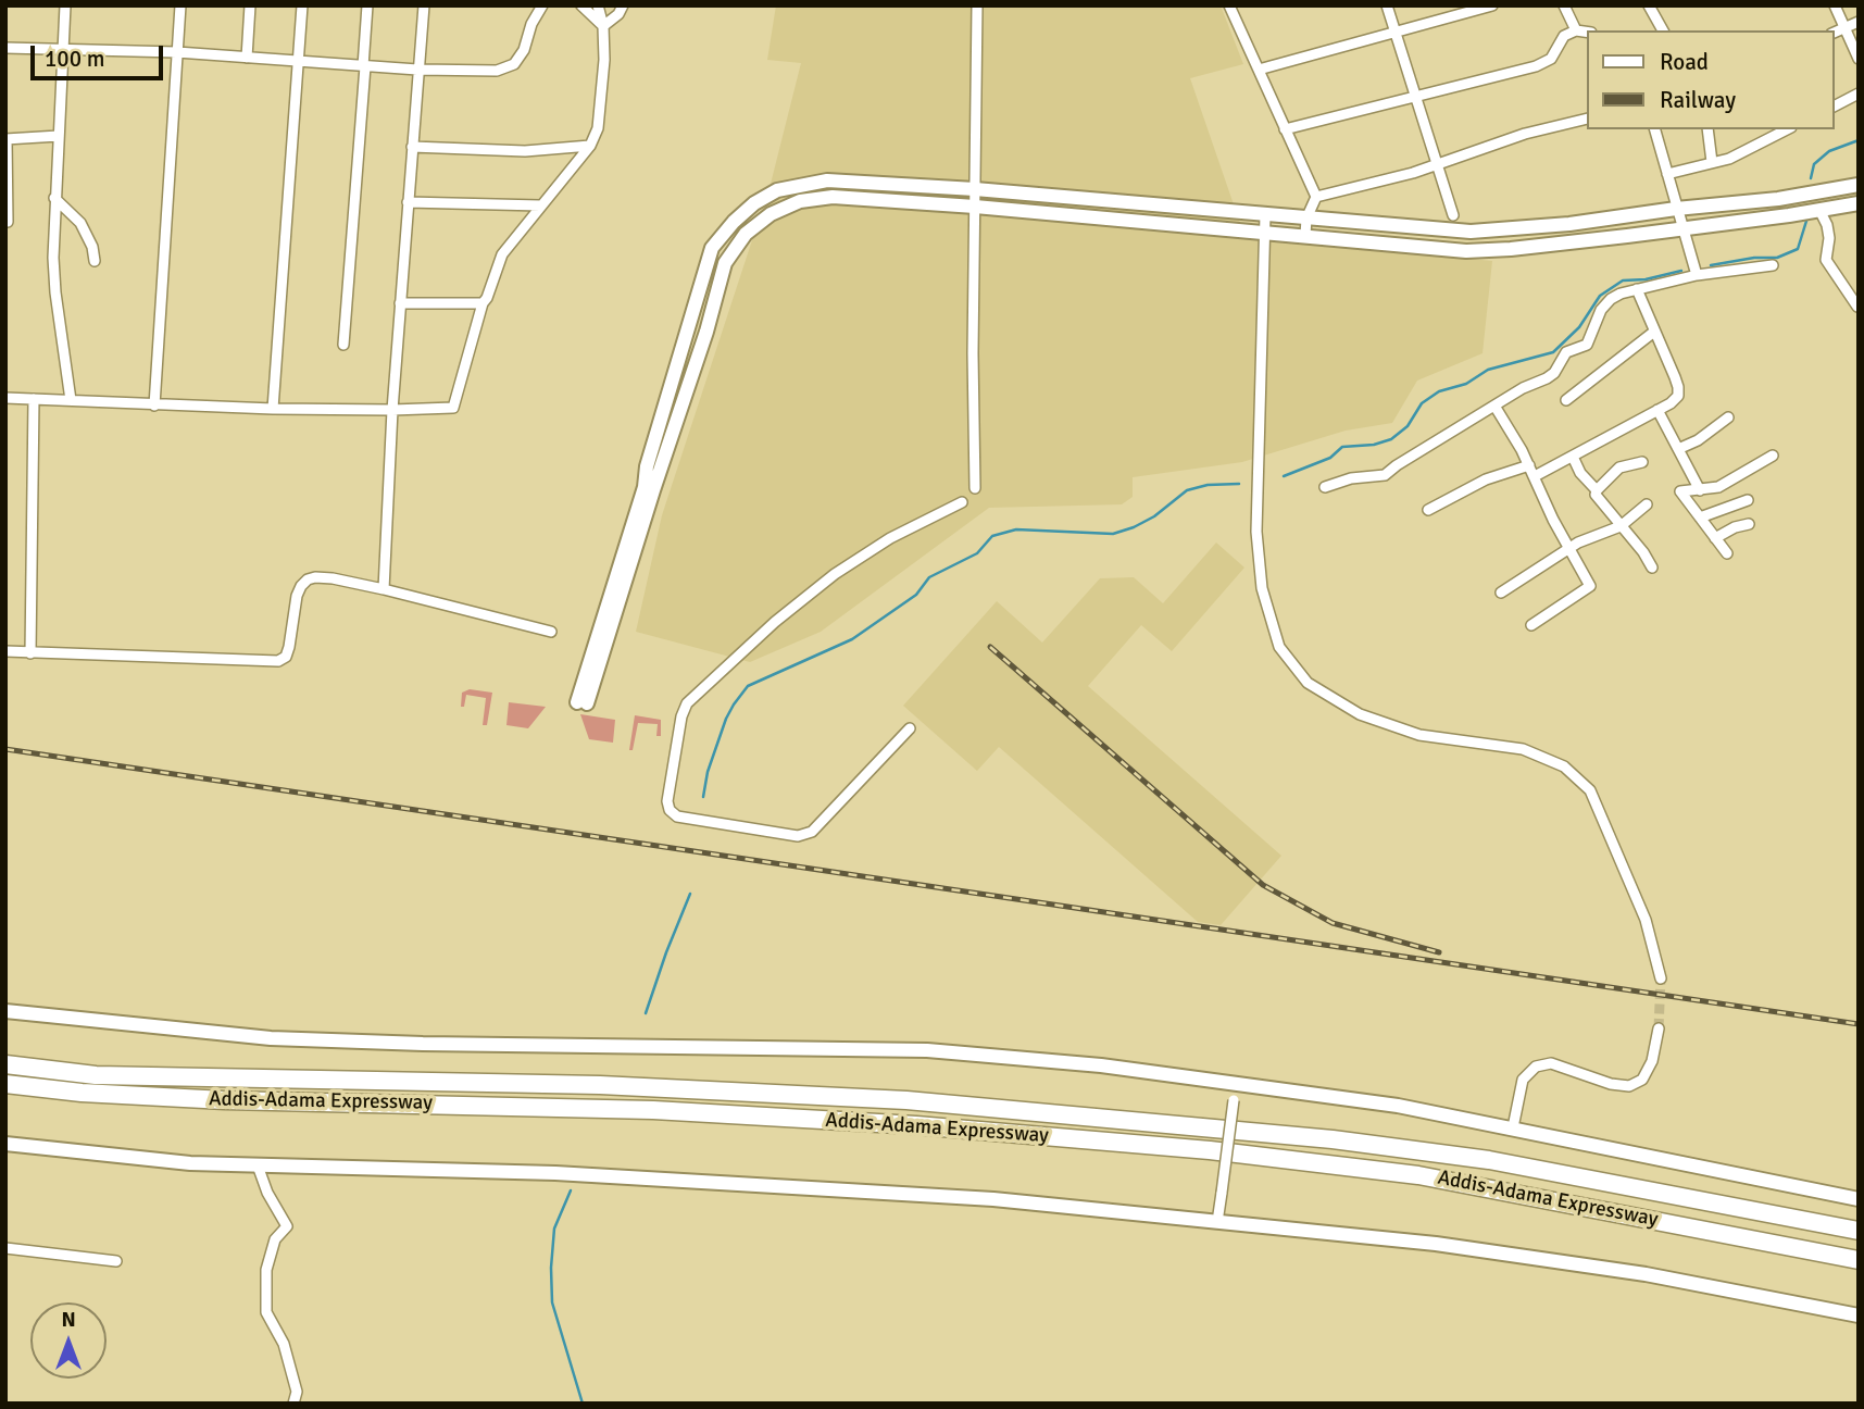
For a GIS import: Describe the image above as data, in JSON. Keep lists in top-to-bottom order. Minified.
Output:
{"streets":{"highway":["Addis-Adama Expressway"]},"legend":["Road","Railway"],"scale_bar":"100 m","north":"top"}
